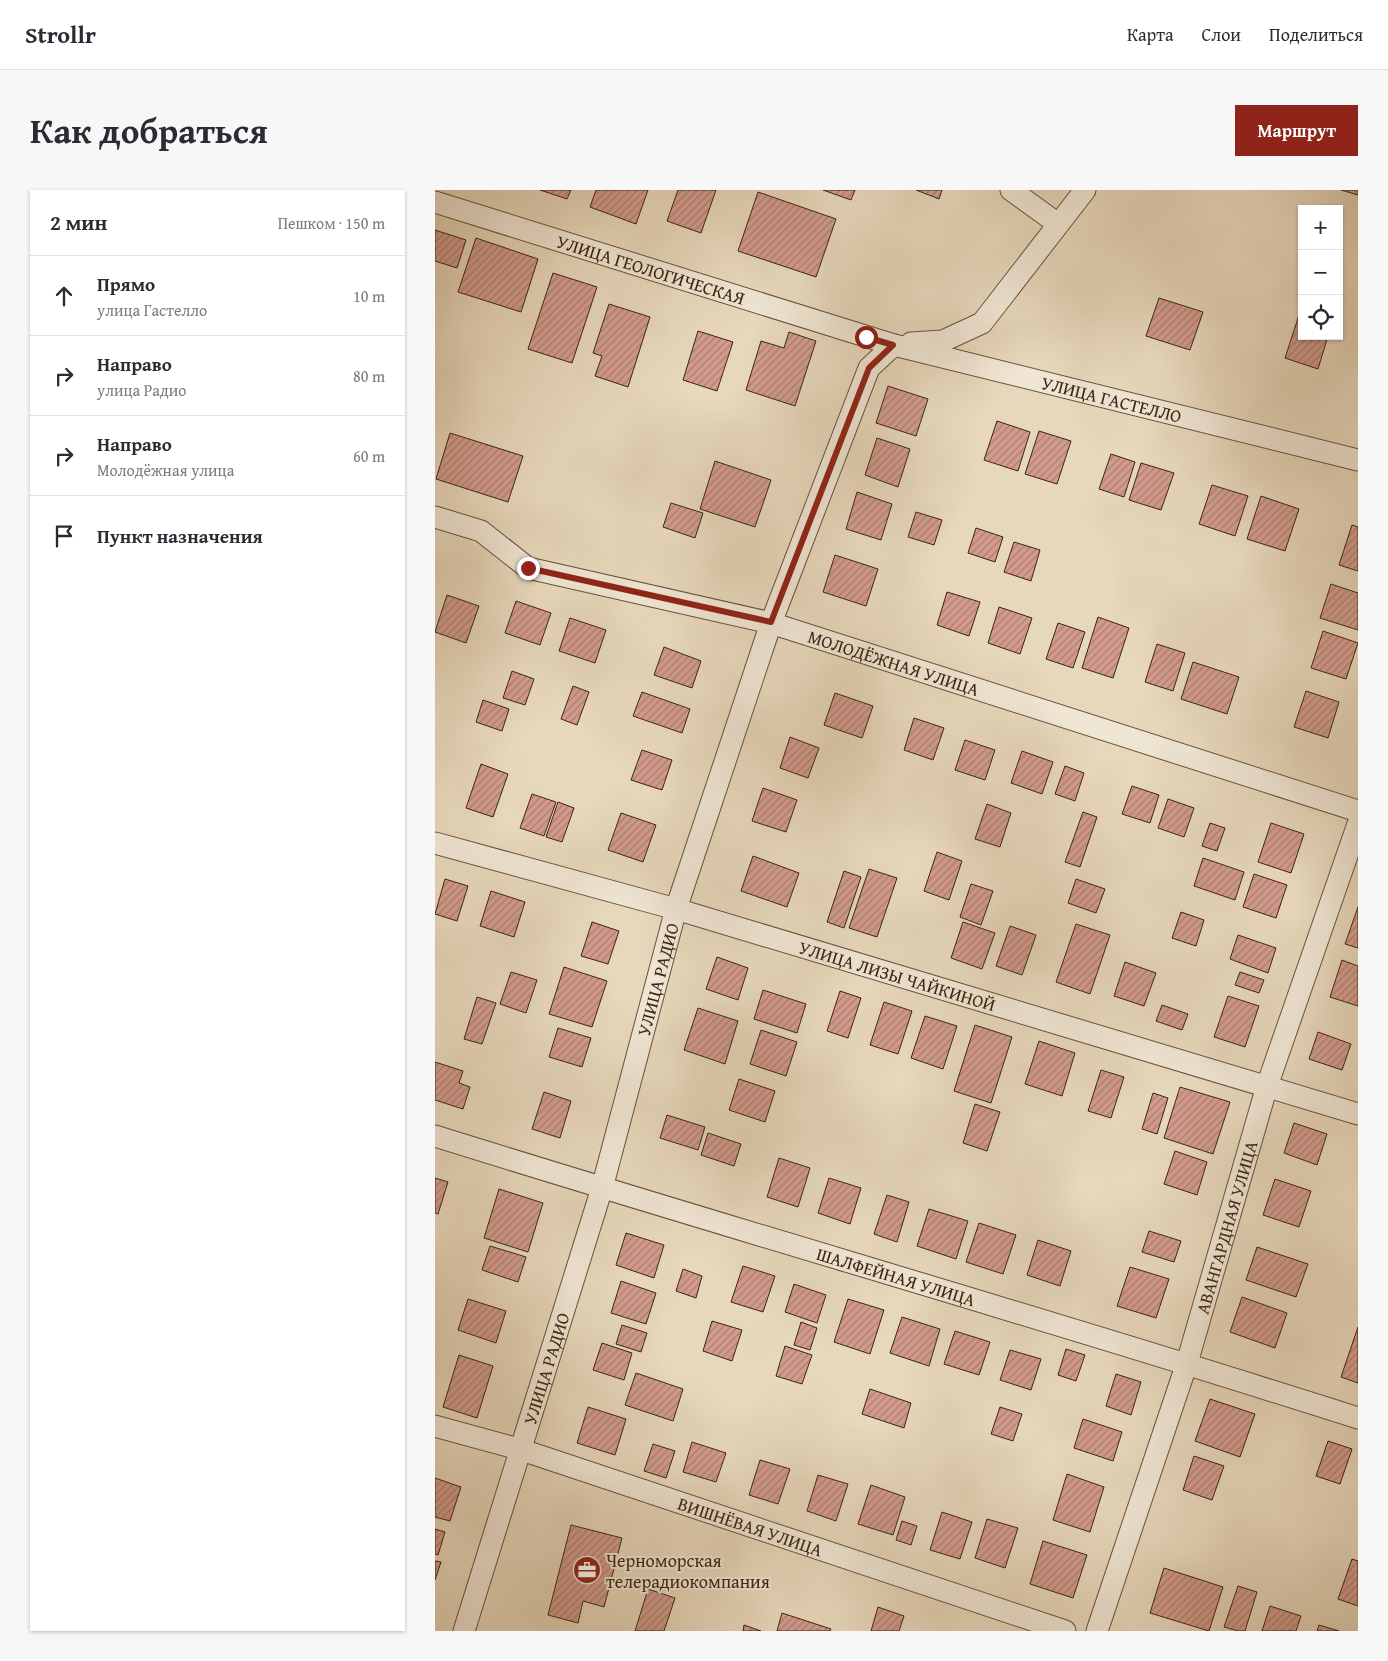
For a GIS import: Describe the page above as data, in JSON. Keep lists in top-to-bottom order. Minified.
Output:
{"streets":{"street":["УЛИЦА ГЕОЛОГИЧЕСКАЯ","УЛИЦА ГАСТЕЛЛО","МОЛОДЁЖНАЯ УЛИЦА","УЛИЦА ЛИЗЫ ЧАЙКИНОЙ","УЛИЦА РАДИО","АВАНГАРДНАЯ УЛИЦА","ШАЛФЕЙНАЯ УЛИЦА","ВИШНЁВАЯ УЛИЦА"]},"crossings":[["УЛИЦА ГЕОЛОГИЧЕСКАЯ","УЛИЦА ГАСТЕЛЛО"],["УЛИЦА ГАСТЕЛЛО","УЛИЦА РАДИО"],["МОЛОДЁЖНАЯ УЛИЦА","УЛИЦА РАДИО"],["УЛИЦА ЛИЗЫ ЧАЙКИНОЙ","УЛИЦА РАДИО"],["УЛИЦА ЛИЗЫ ЧАЙКИНОЙ","АВАНГАРДНАЯ УЛИЦА"],["УЛИЦА РАДИО","ШАЛФЕЙНАЯ УЛИЦА"],["УЛИЦА РАДИО","ВИШНЁВАЯ УЛИЦА"],["АВАНГАРДНАЯ УЛИЦА","ШАЛФЕЙНАЯ УЛИЦА"]],"places":{"office":["Черноморская телерадиокомпания"]},"page":{"header":"Strollr","nav":["Карта","Слои","Поделиться"],"title":"Как добраться","buttons":"Маршрут","heading":["2 мин","Пешком · 150 m"],"map_buttons":["+","−"],"list":[["Прямо","улица Гастелло","10 m"],["Направо","улица Радио","80 m"],["Направо","Молодёжная улица","60 m"],"Пункт назначения"]}}
